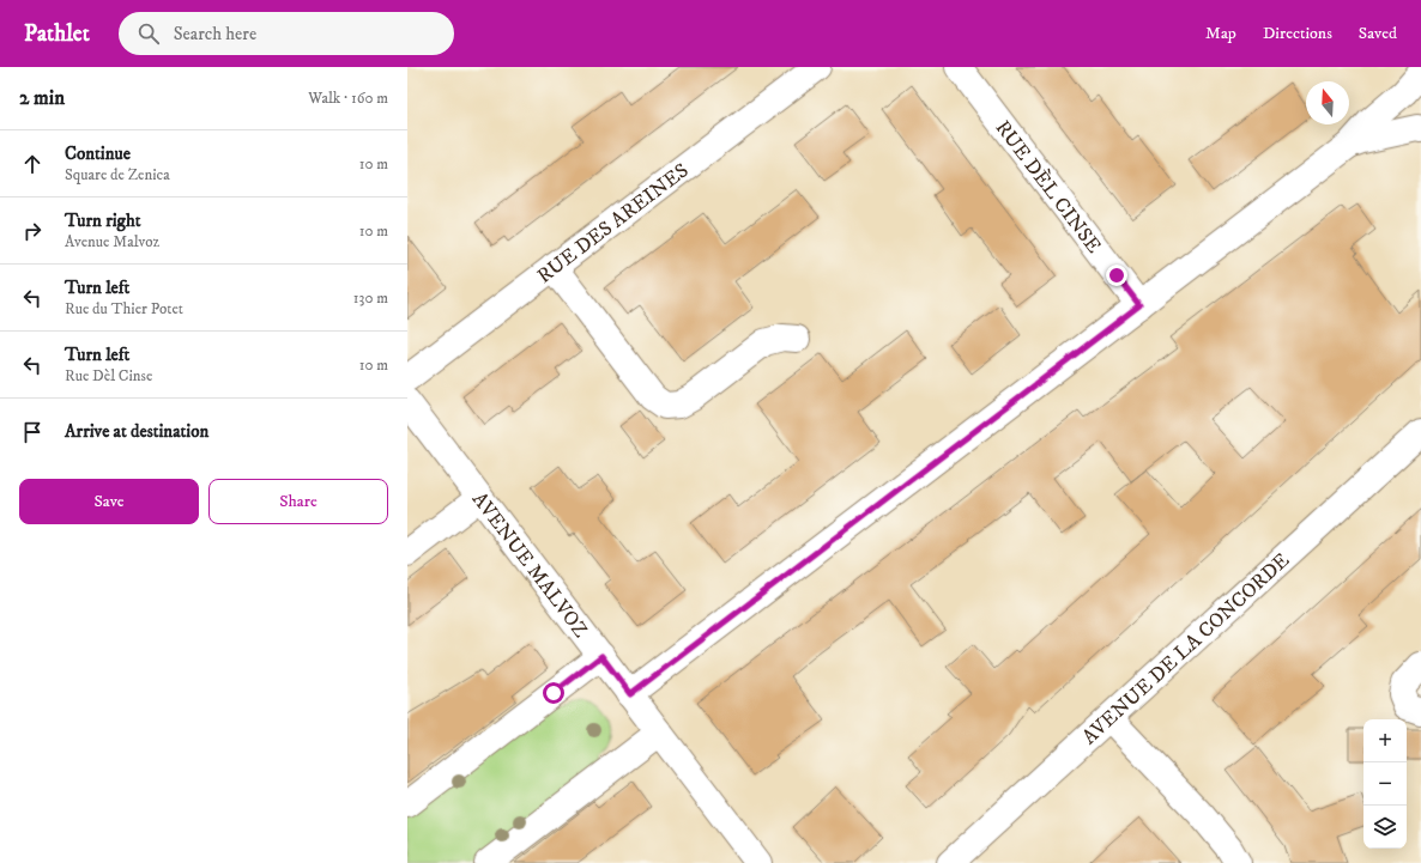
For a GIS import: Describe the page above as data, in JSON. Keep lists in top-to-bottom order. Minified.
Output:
{"streets":{"street":["RUE DÈL CINSE","RUE DES AREINES","AVENUE MALVOZ","AVENUE DE LA CONCORDE"]},"north":"top","page":{"header":"Pathlet","search":"Search here","nav":["Map","Directions","Saved"],"heading":["2 min","Walk · 160 m"],"list":[["Continue","Square de Zenica","10 m"],["Turn right","Avenue Malvoz","10 m"],["Turn left","Rue du Thier Potet","130 m"],["Turn left","Rue Dèl Cinse","10 m"],"Arrive at destination"],"buttons":["Save","Share"],"map_buttons":["+","−"]}}
